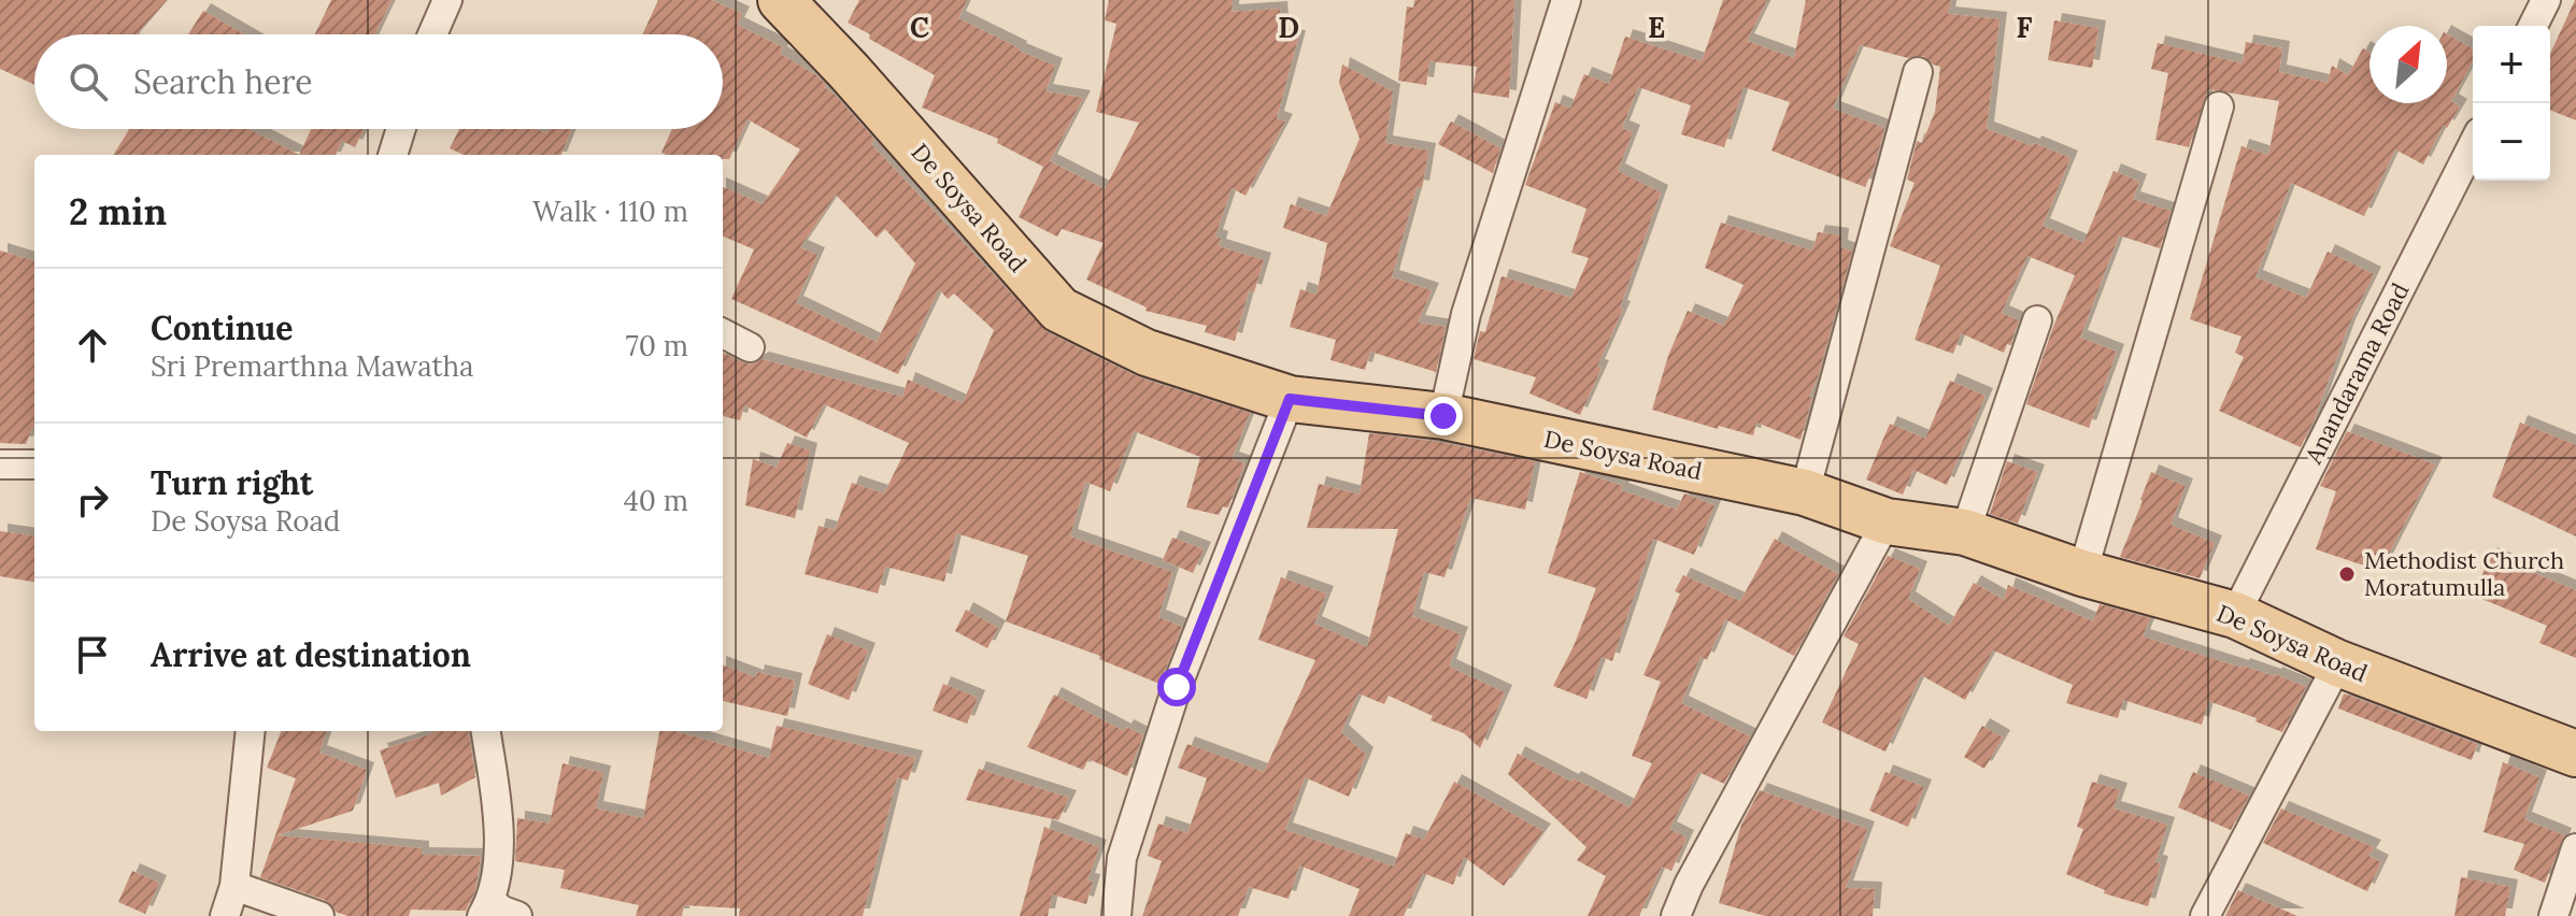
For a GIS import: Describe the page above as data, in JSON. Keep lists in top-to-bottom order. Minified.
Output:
{"streets":{"main road":["De Soysa Road"],"street":["Anandarama Road"]},"crossings":[["De Soysa Road","Anandarama Road"]],"places":["Methodist Church Moratumulla"],"north":"top right","page":{"map_buttons":["+","−"],"search":"Search here","heading":["2 min","Walk · 110 m"],"list":[["Continue","Sri Premarthna Mawatha","70 m"],["Turn right","De Soysa Road","40 m"],"Arrive at destination"]},"grid":{"columns":["C","D","E","F"]}}
